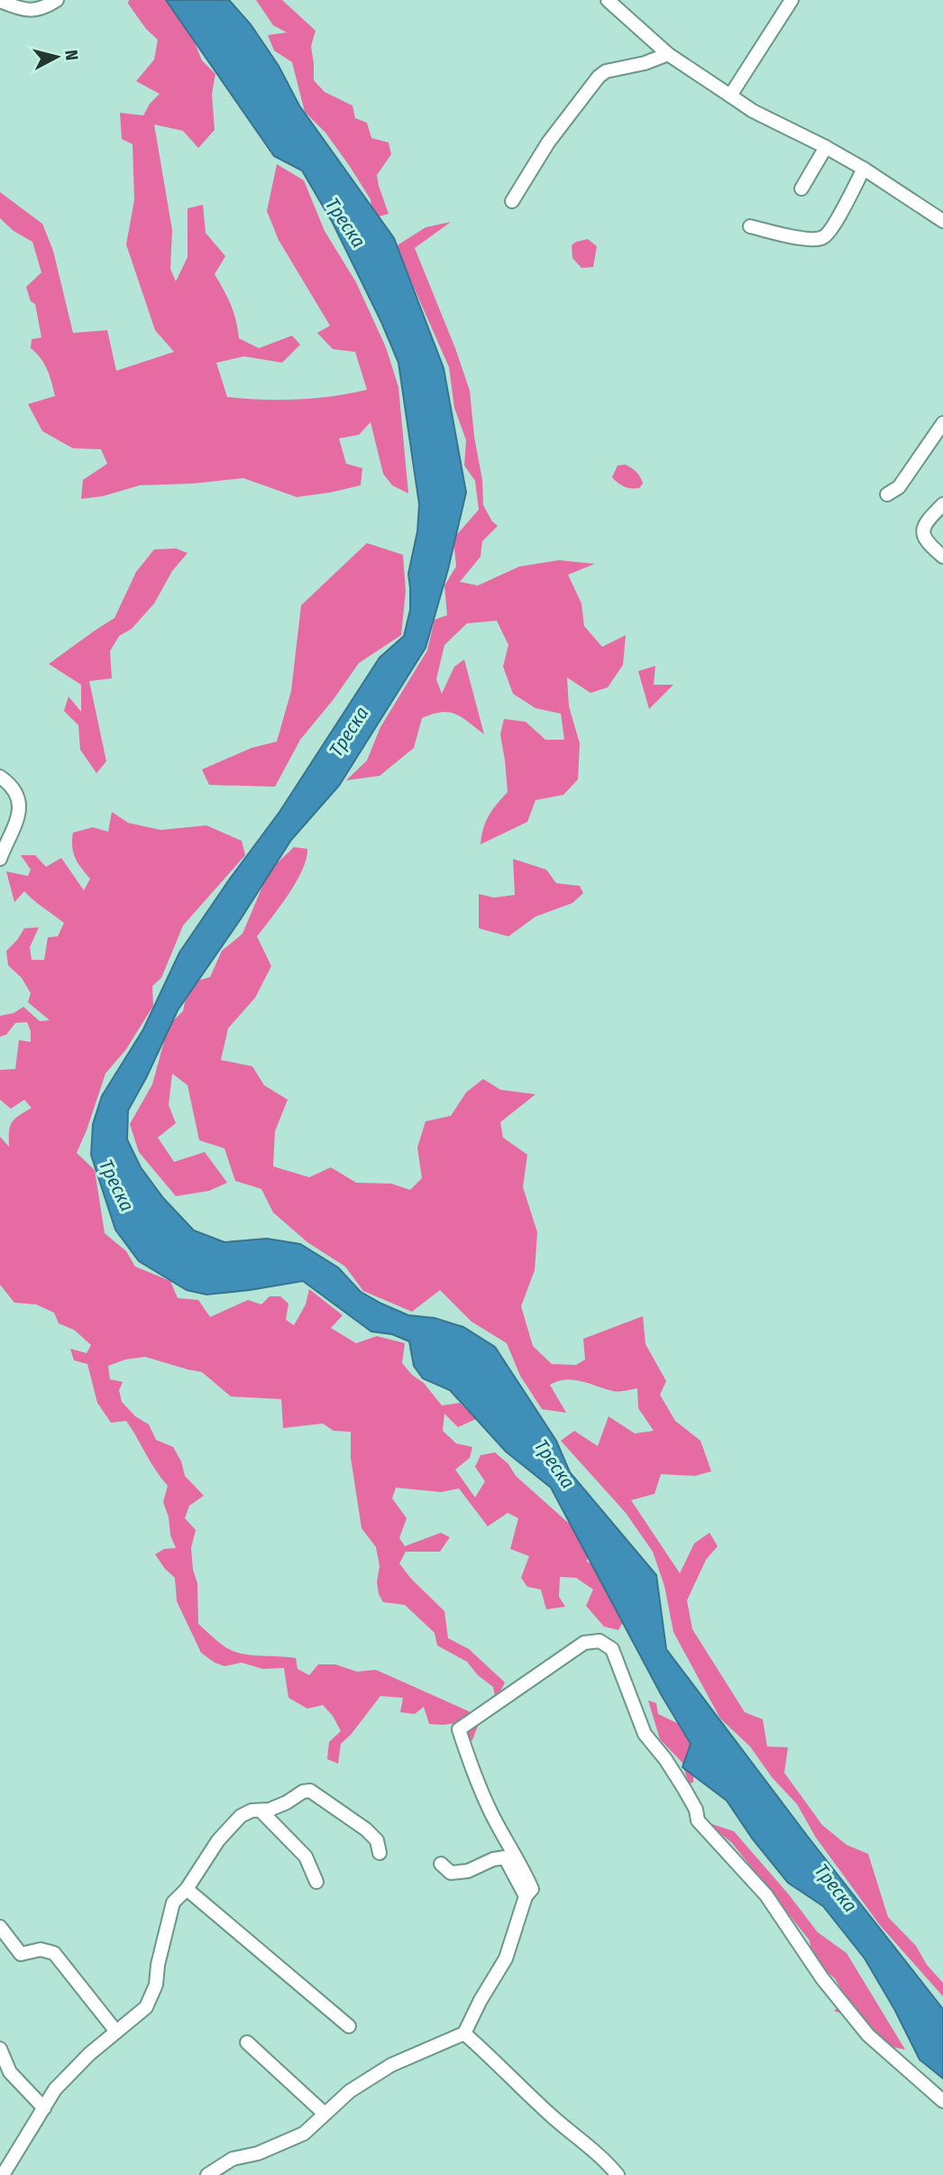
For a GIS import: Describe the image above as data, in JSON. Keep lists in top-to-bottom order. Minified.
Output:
{"water":["Треска"],"north":"right"}
